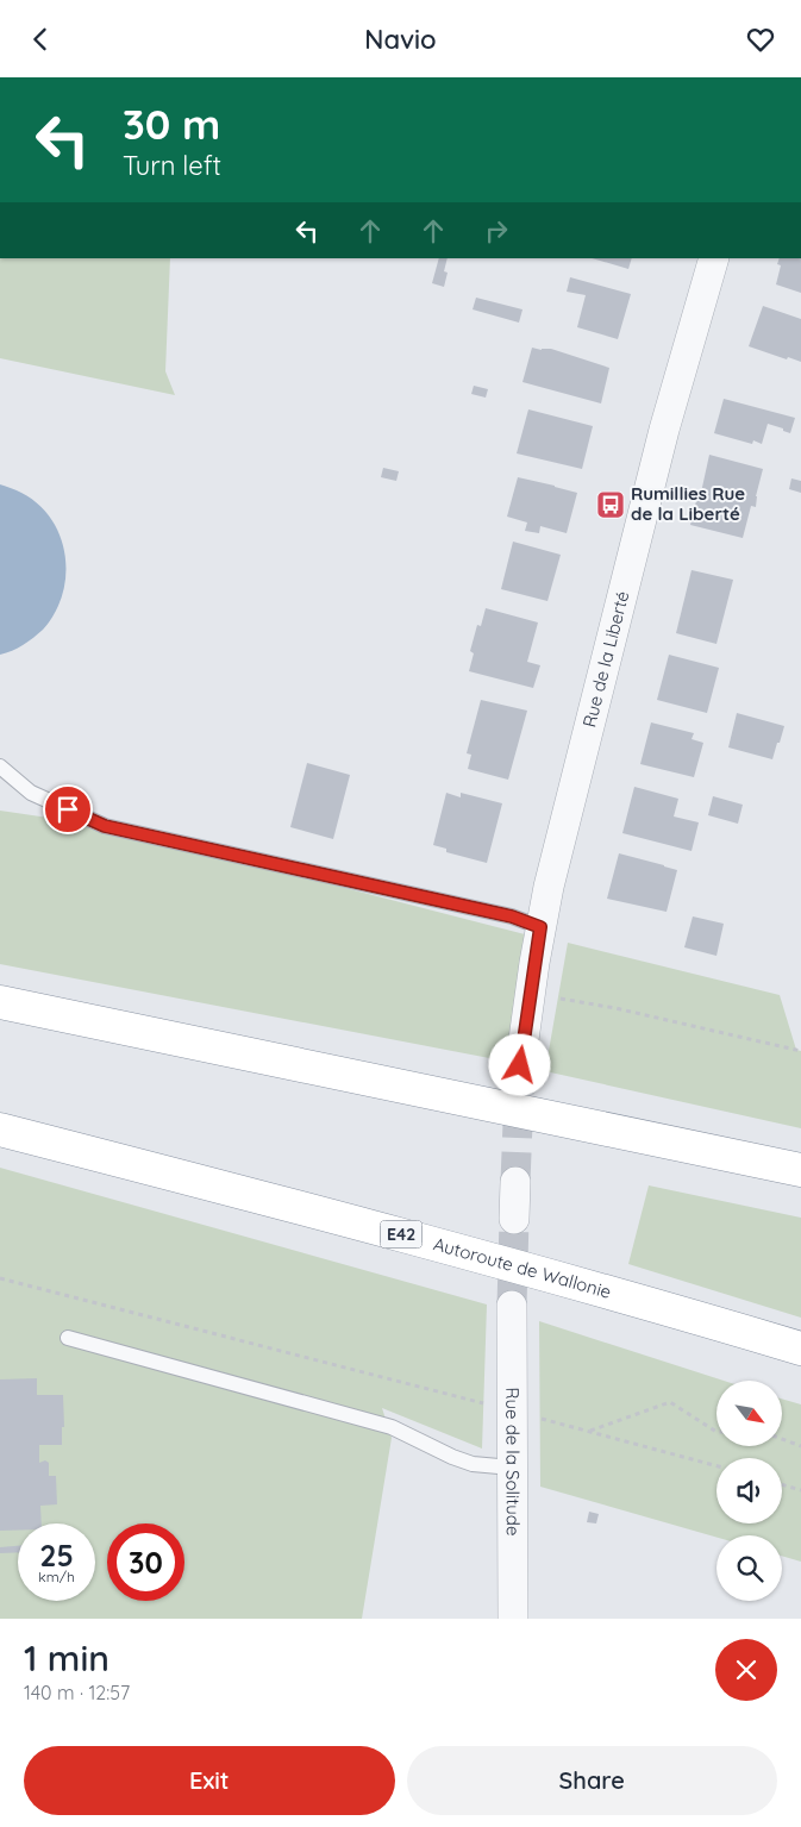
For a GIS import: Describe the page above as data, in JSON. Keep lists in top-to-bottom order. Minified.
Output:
{"streets":{"highway":["E42","Autoroute de Wallonie"],"street":["Rue de la Liberté","Rue de la Solitude"]},"places":{"bus stop":["Rumillies Rue de la Liberté"]},"north":"bottom right","page":{"header":"Navio","turn":["30 m","Turn left"],"speed":"25 km/h","limit":"30","heading":["1 min","140 m · 12:57"],"buttons":["Exit","Share"]}}
